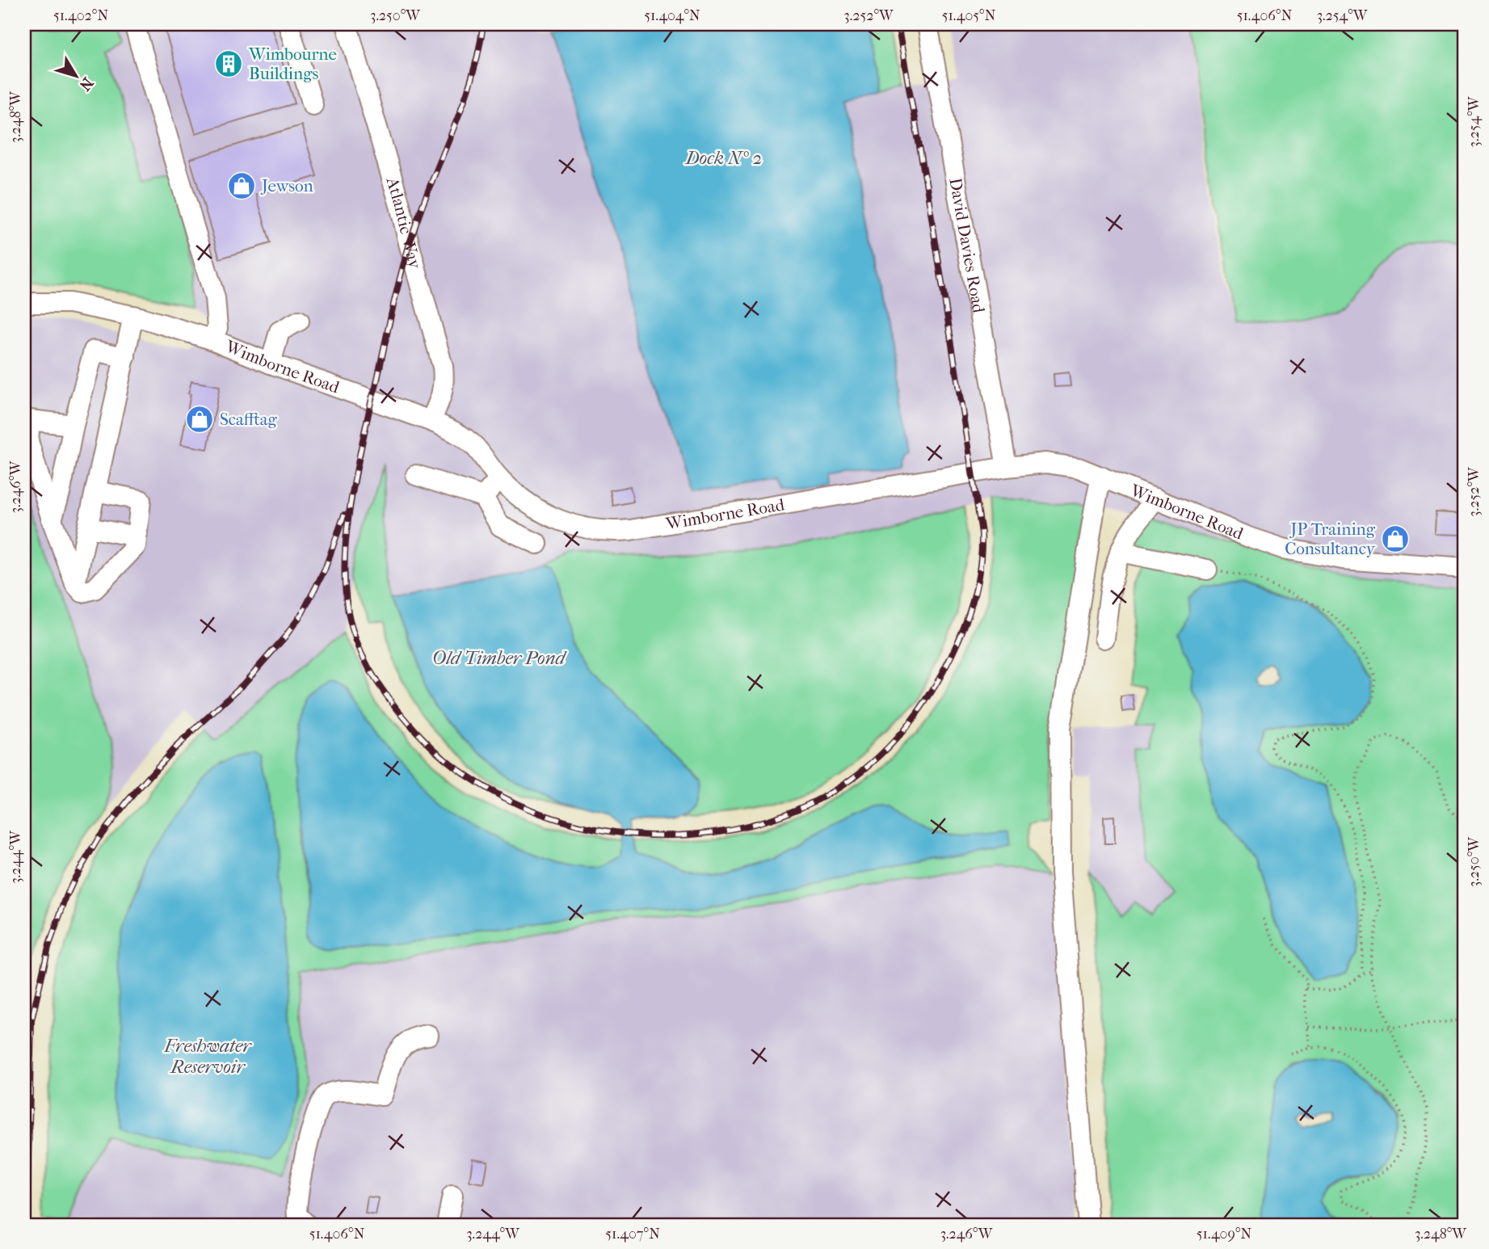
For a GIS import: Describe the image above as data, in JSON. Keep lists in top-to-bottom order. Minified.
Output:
{"streets":{"street":["Atlantic Way","David Davies Road","Wimborne Road"]},"crossings":[["Atlantic Way","Wimborne Road"],["David Davies Road","Wimborne Road"]],"water":["Dock Nº 2","Old Timber Pond","Freshwater Reservoir"],"places":{"building":["Wimbourne Buildings"],"shop":["Jewson","Scafftag","JP Training Consultancy"]},"north":"bottom right","coordinates":["51.402°N","3.250°W","51.404°N","3.252°W","51.405°N","51.406°N","3.254°W","3.248°W","3.246°W","3.244°W","51.407°N","51.409°N"]}
